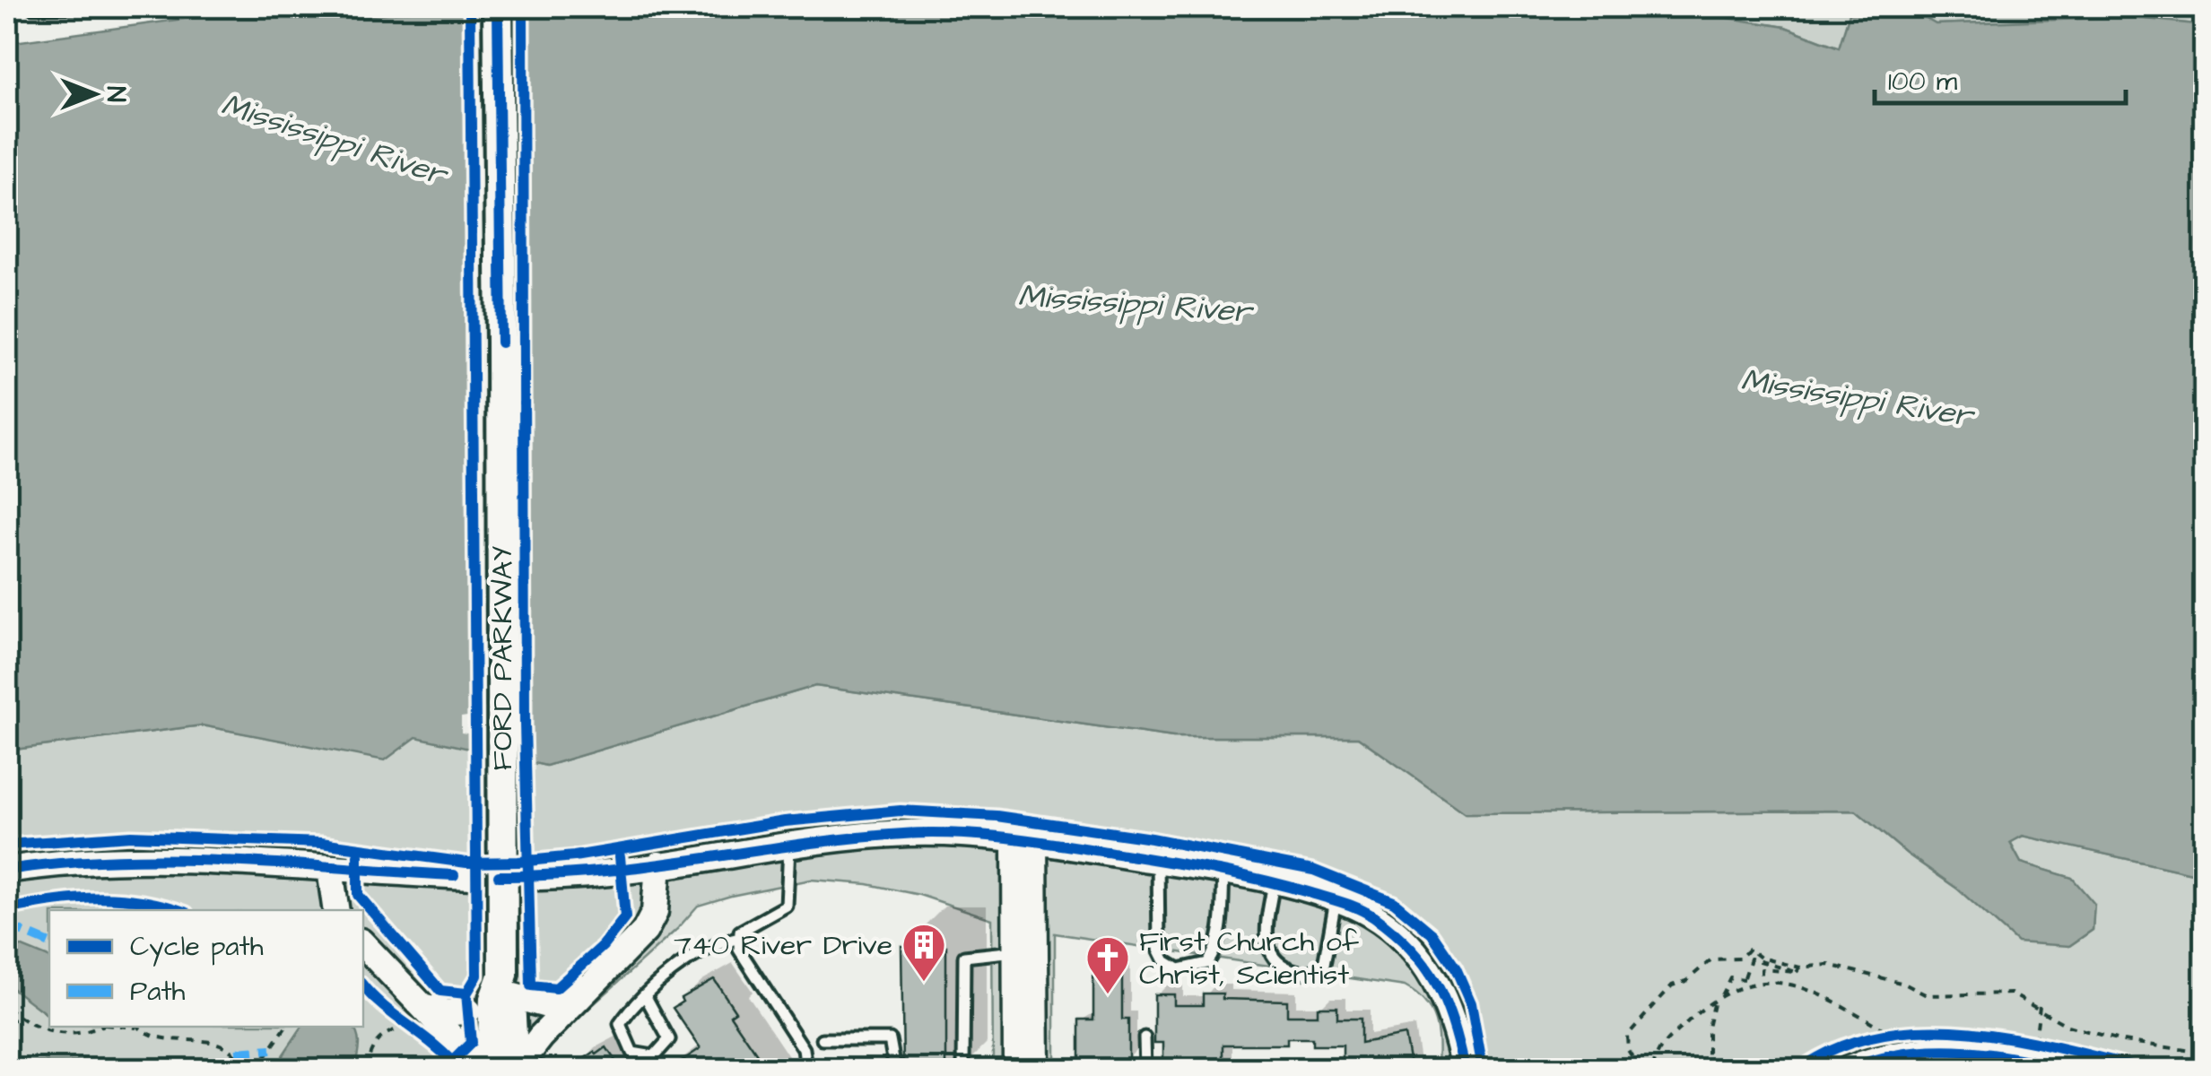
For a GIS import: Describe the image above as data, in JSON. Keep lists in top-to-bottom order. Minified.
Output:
{"streets":{"main road":["FORD PARKWAY"]},"water":["Mississippi River"],"places":{"building":["740 River Drive"],"church":["First Church of Christ, Scientist"]},"legend":["Cycle path","Path"],"scale_bar":"100 m","north":"right"}
